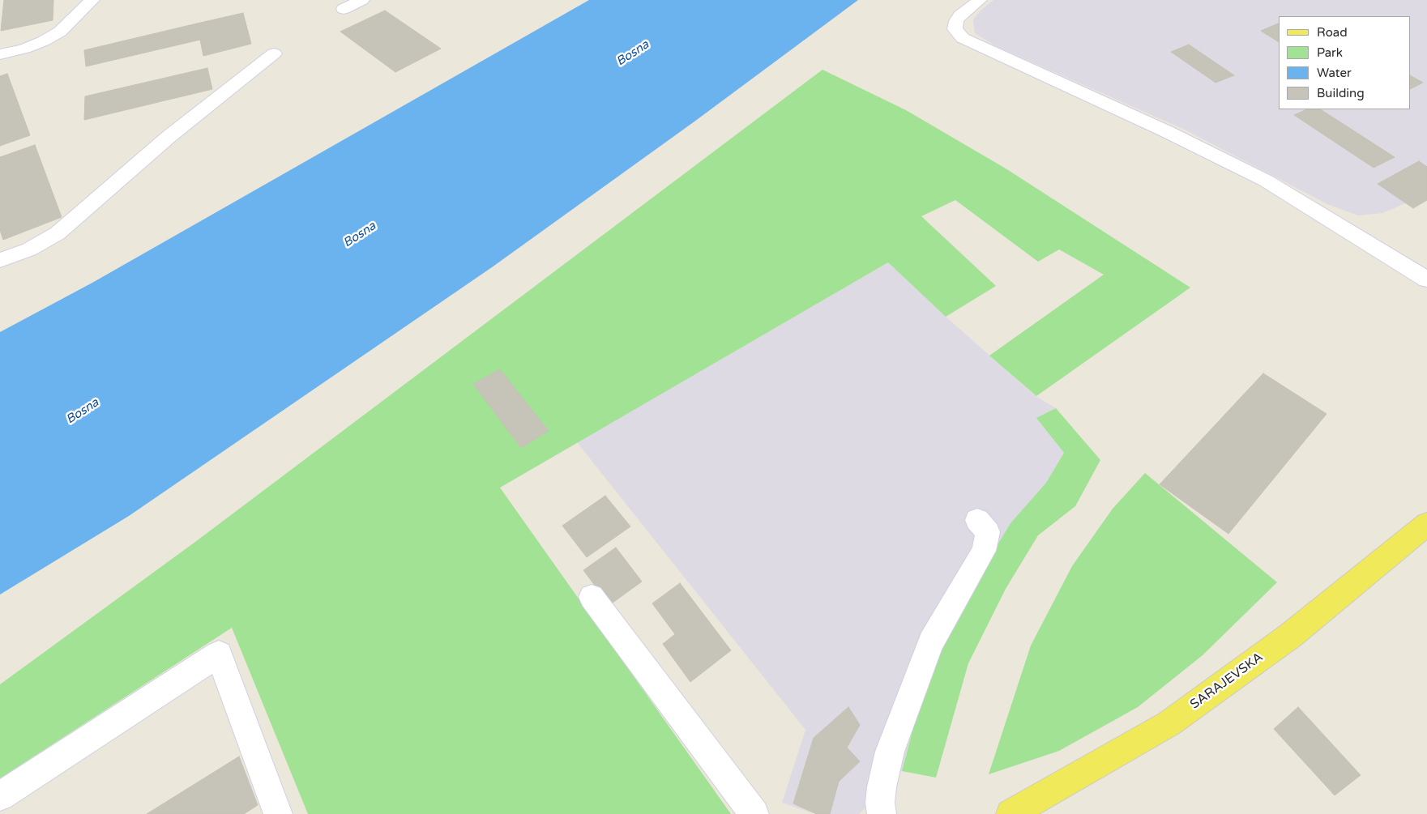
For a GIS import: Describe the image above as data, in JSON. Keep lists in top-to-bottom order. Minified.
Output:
{"streets":{"main road":["SARAJEVSKA"]},"water":["Bosna"],"legend":["Road","Park","Water","Building"]}
